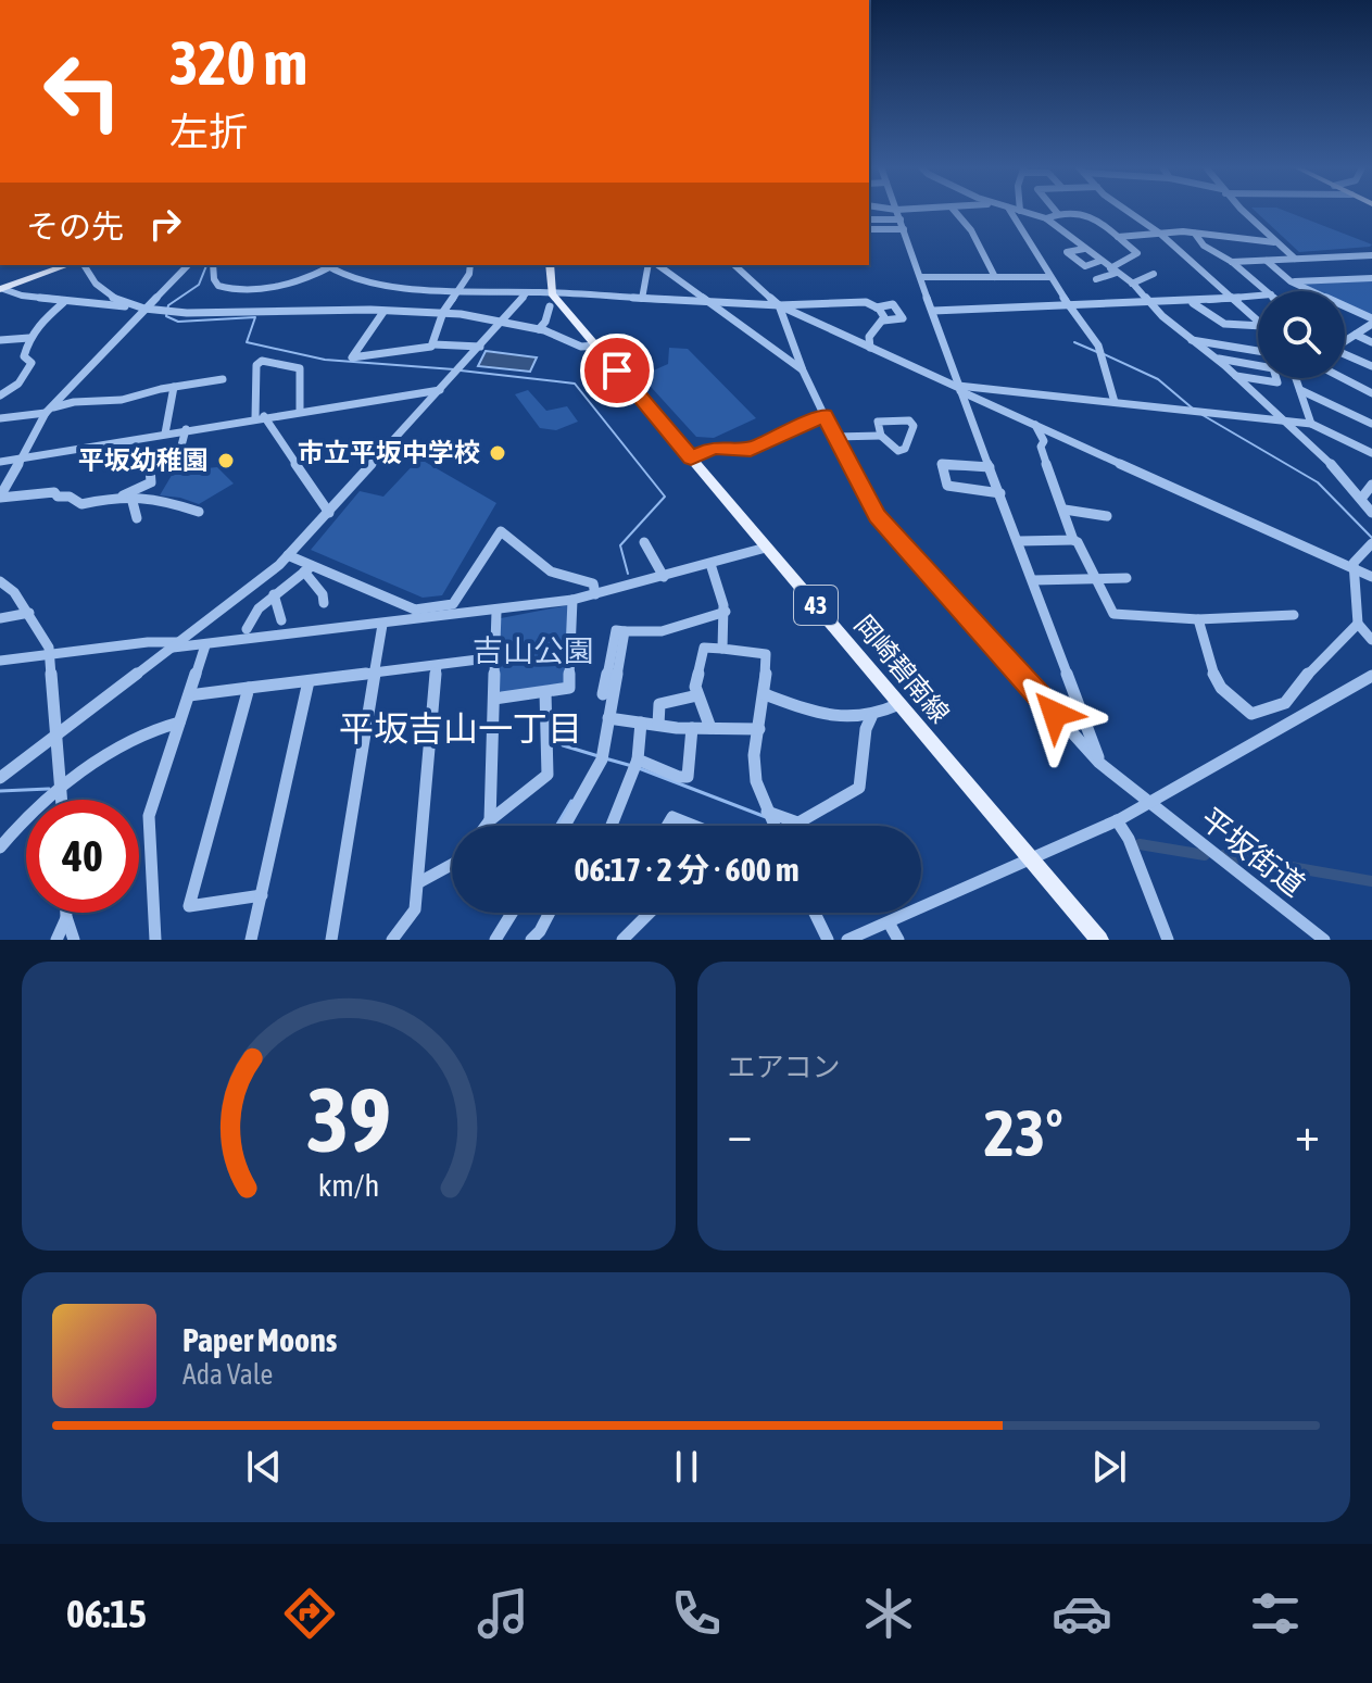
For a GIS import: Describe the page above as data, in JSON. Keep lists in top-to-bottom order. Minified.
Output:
{"streets":{"main road":["43","岡崎碧南線"],"street":["平坂街道"]},"districts":["平坂吉山一丁目"],"parks":["吉山公園"],"places":["市立平坂中学校","平坂幼稚園"],"page":{"turn":["320 m","左折"],"then":"その先","limit":"40","trip":"06:17 · 2 分 · 600 m","tile":"エアコン","heat":["−","23°","+"],"song":["Paper Moons","Ada Vale"],"tabs":"06:15","gauge":["39","km/h"]}}
